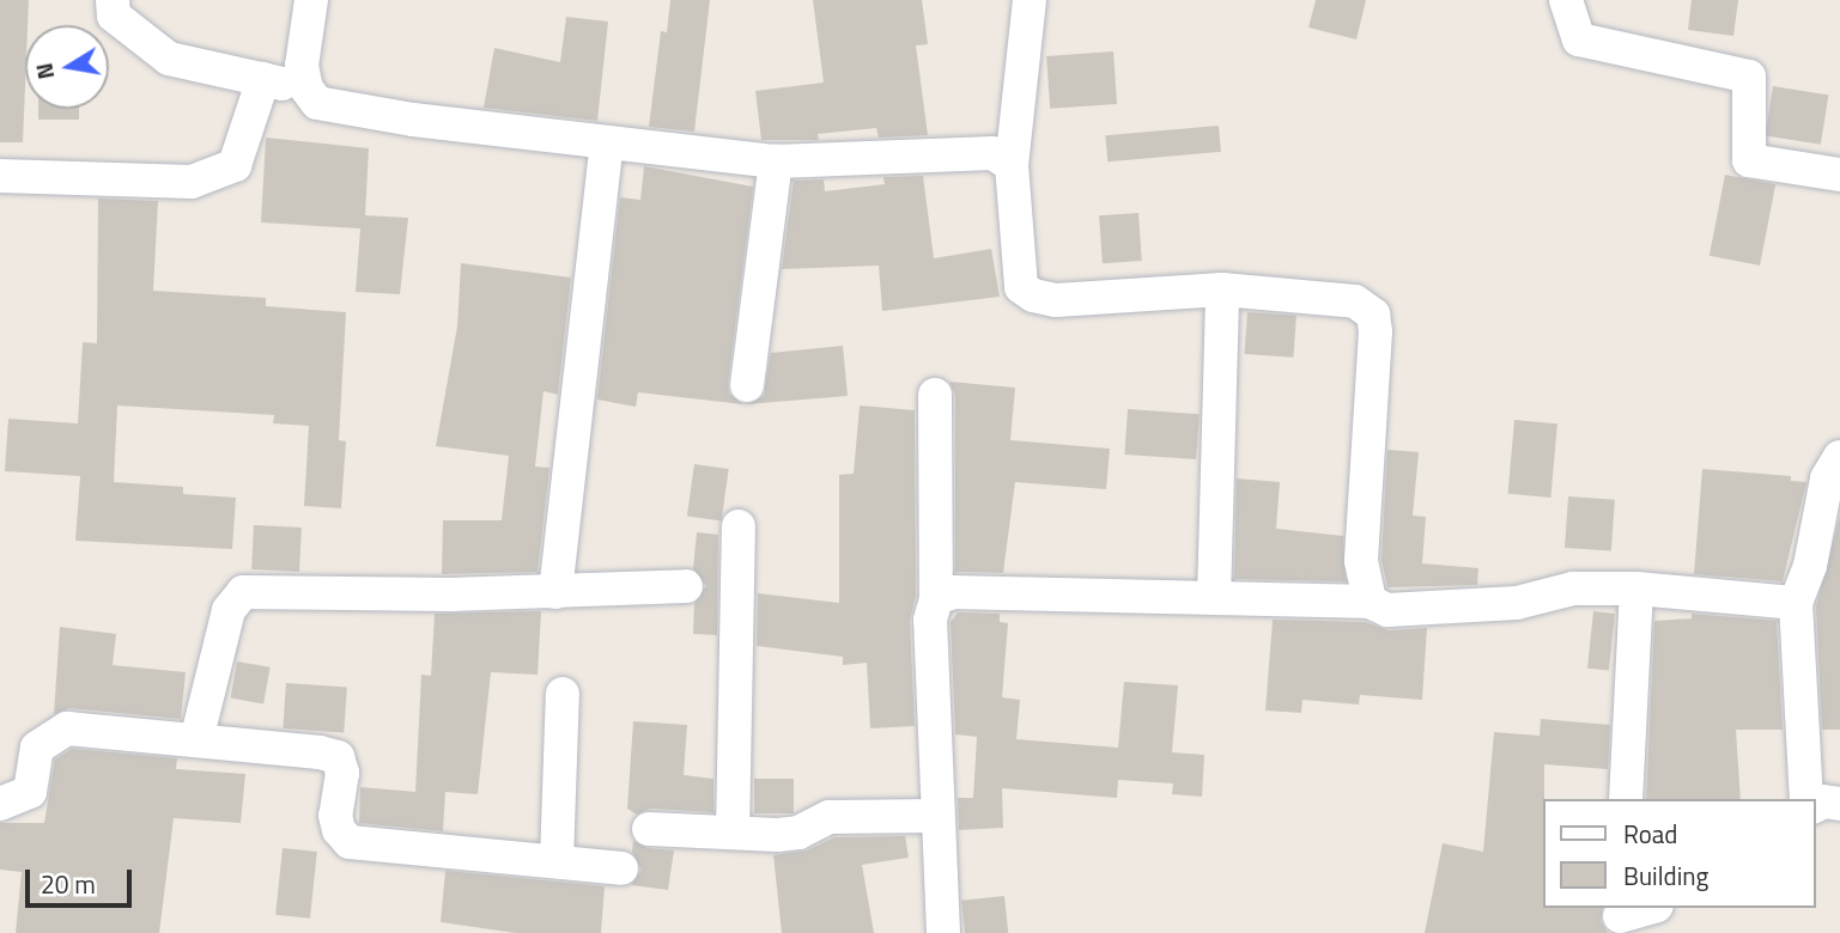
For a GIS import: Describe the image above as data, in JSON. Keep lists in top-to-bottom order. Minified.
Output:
{"legend":["Road","Building"],"scale_bar":"20 m","north":"left"}
